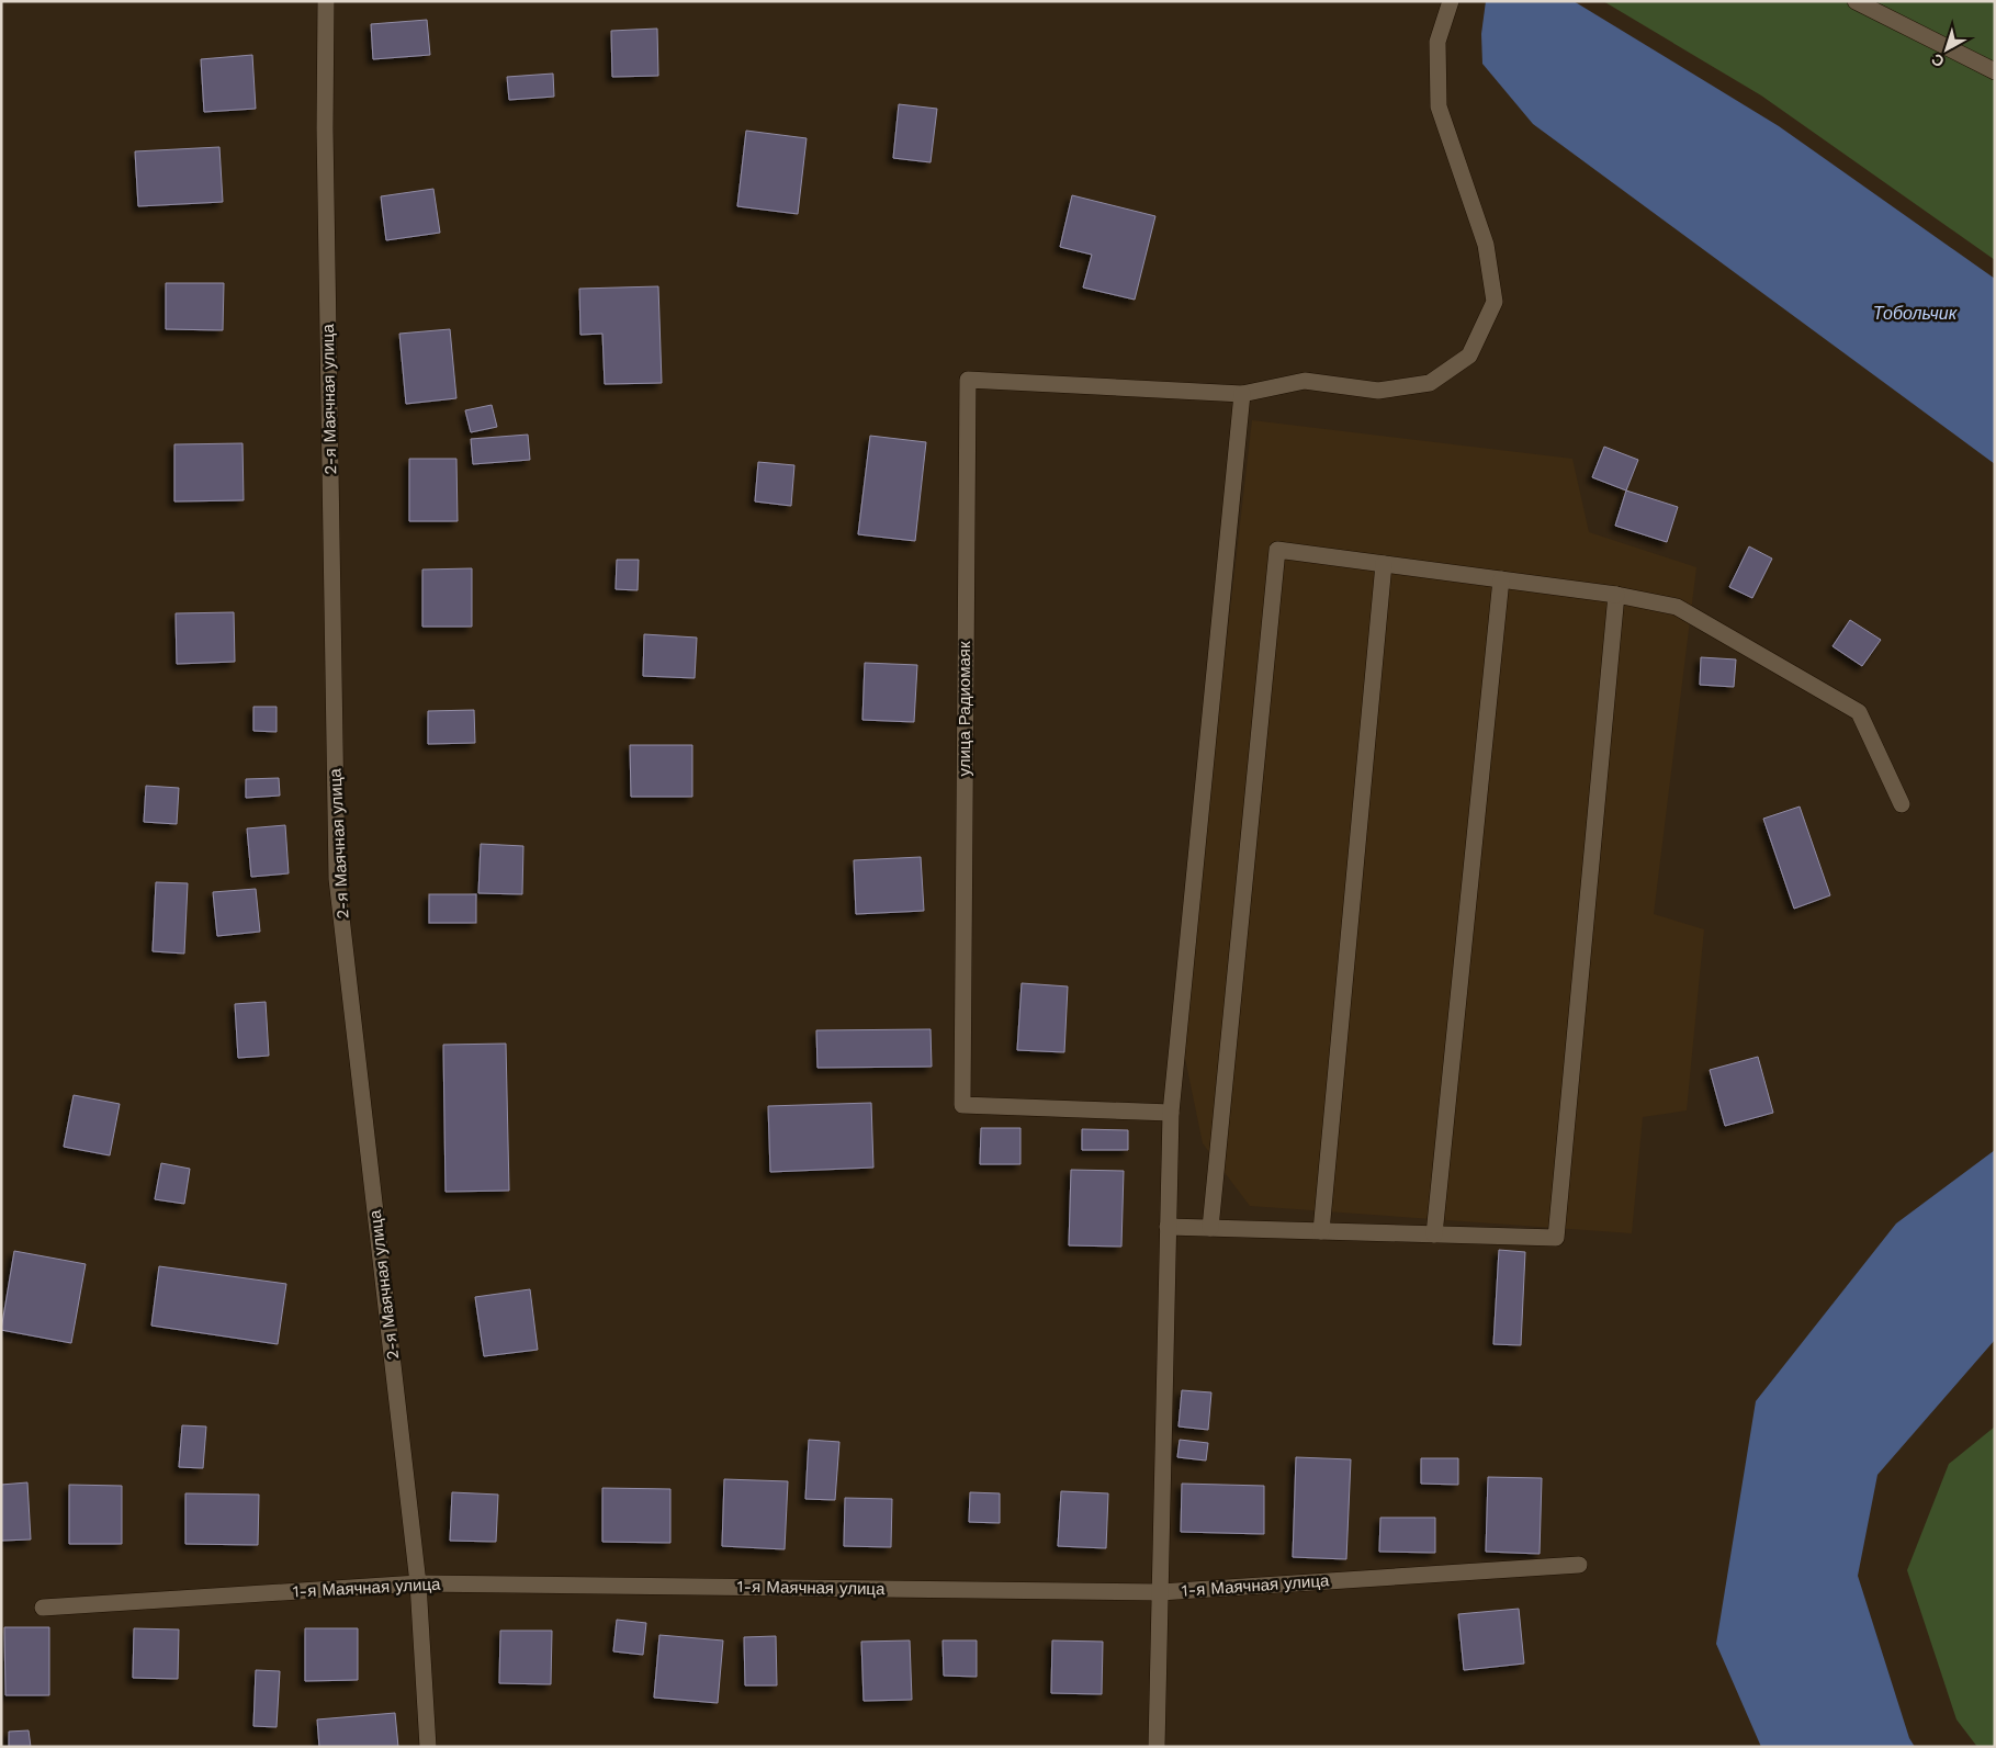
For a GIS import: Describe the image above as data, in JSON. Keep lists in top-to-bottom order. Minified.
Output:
{"streets":{"street":["2-я Маячная улица","улица Радиомаяк","1-я Маячная улица"]},"crossings":[["2-я Маячная улица","1-я Маячная улица"]],"water":["Тобольчик"],"north":"bottom left"}
